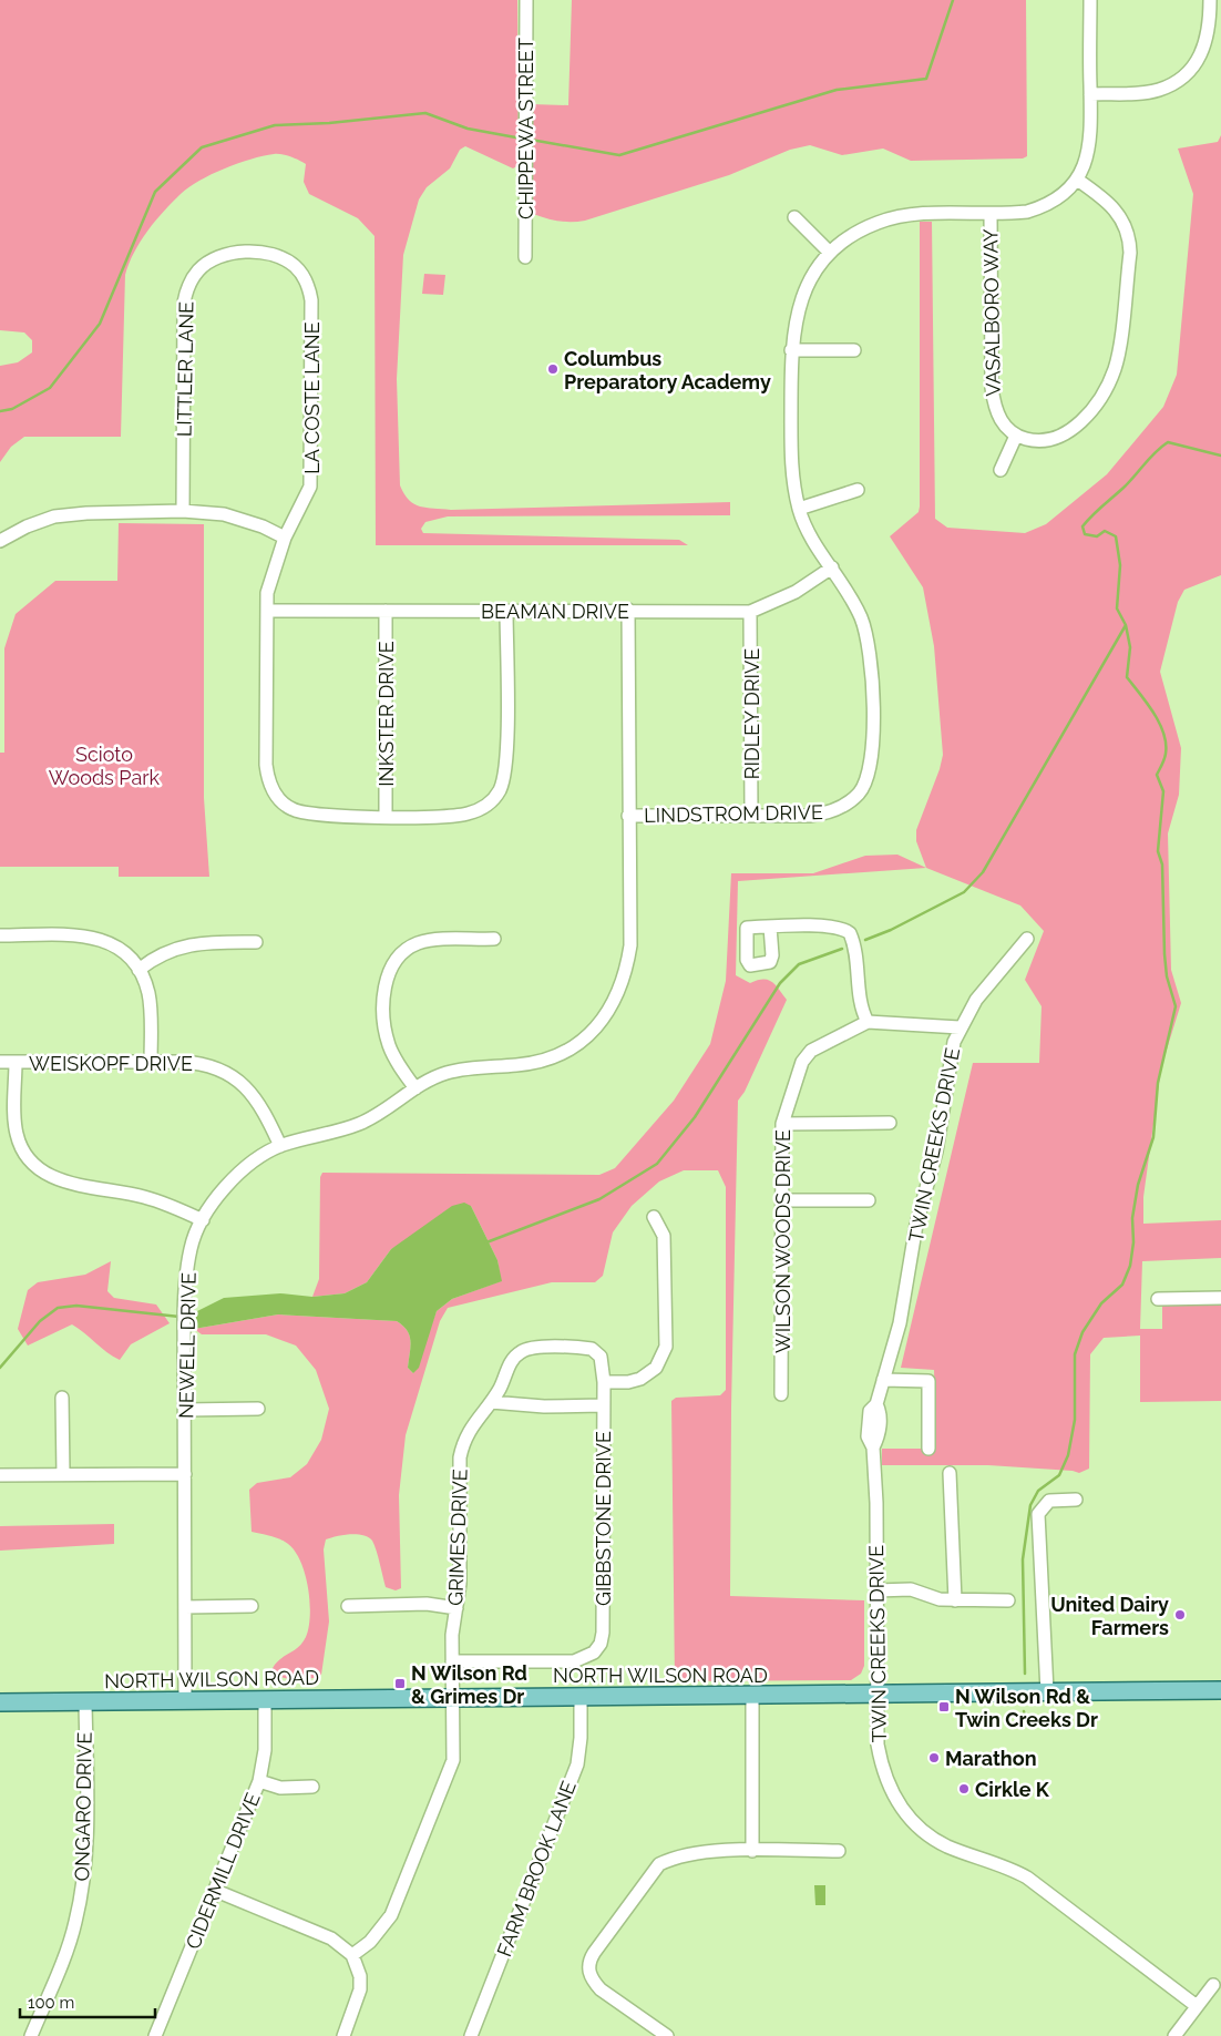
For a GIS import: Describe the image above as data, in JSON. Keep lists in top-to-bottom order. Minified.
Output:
{"streets":{"main road":["NORTH WILSON ROAD"],"street":["CHIPPEWA STREET","VASALBORO WAY","LITTLER LANE","LA COSTE LANE","BEAMAN DRIVE","INKSTER DRIVE","RIDLEY DRIVE","LINDSTROM DRIVE","WEISKOPF DRIVE","TWIN CREEKS DRIVE","WILSON WOODS DRIVE","NEWELL DRIVE","GIBBSTONE DRIVE","GRIMES DRIVE","ONGARO DRIVE","FARM BROOK LANE","CIDERMILL DRIVE"]},"crossings":[["LITTLER LANE","LA COSTE LANE"],["LA COSTE LANE","BEAMAN DRIVE"],["LA COSTE LANE","INKSTER DRIVE"],["BEAMAN DRIVE","INKSTER DRIVE"],["BEAMAN DRIVE","RIDLEY DRIVE"],["BEAMAN DRIVE","LINDSTROM DRIVE"],["BEAMAN DRIVE","NEWELL DRIVE"],["RIDLEY DRIVE","LINDSTROM DRIVE"],["LINDSTROM DRIVE","NEWELL DRIVE"],["WEISKOPF DRIVE","NEWELL DRIVE"],["TWIN CREEKS DRIVE","NORTH WILSON ROAD"],["NEWELL DRIVE","NORTH WILSON ROAD"],["GIBBSTONE DRIVE","GRIMES DRIVE"],["GRIMES DRIVE","NORTH WILSON ROAD"],["NORTH WILSON ROAD","ONGARO DRIVE"],["NORTH WILSON ROAD","FARM BROOK LANE"],["NORTH WILSON ROAD","CIDERMILL DRIVE"]],"parks":["Scioto Woods Park"],"places":{"other":["Columbus Preparatory Academy","United Dairy Farmers","Marathon","Cirkle K"],"transit":["N Wilson Rd & Grimes Dr","N Wilson Rd & Twin Creeks Dr"]},"scale_bar":"100 m"}
